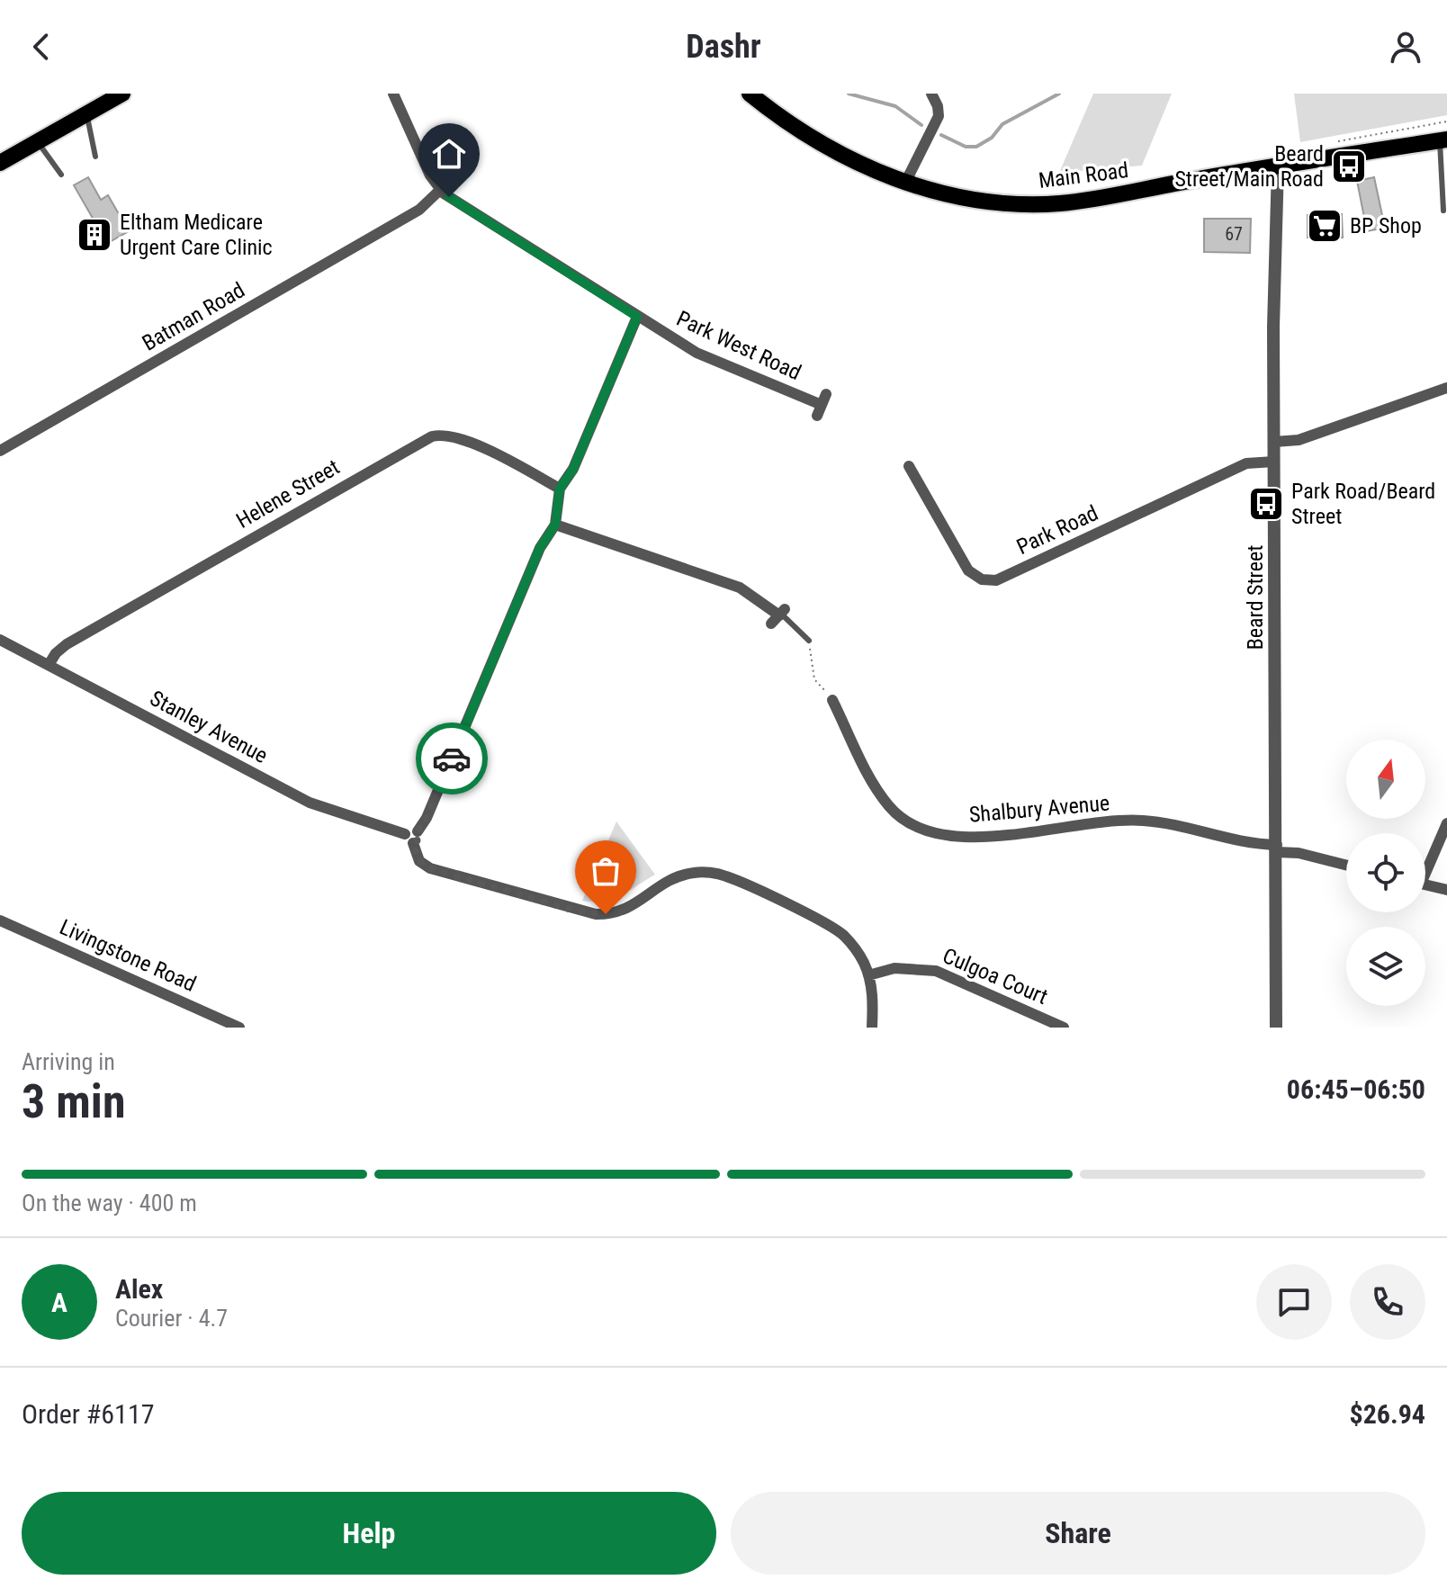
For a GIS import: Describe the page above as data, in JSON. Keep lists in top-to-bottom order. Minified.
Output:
{"streets":{"main road":["Main Road"],"street":["Batman Road","Park West Road","Helene Street","Park Road","Beard Street","Stanley Avenue","Shalbury Avenue","Livingstone Road","Culgoa Court"]},"crossings":[["Main Road","Beard Street"],["Batman Road","Park West Road"],["Helene Street","Stanley Avenue"],["Park Road","Beard Street"],["Beard Street","Shalbury Avenue"]],"places":{"bus stop":["Beard Street/Main Road","Park Road/Beard Street"],"supermarket":["BP Shop"],"building":["Eltham Medicare Urgent Care Clinic"]},"house_numbers":["67"],"north":"top","page":{"header":"Dashr","heading":["3 min","Arriving in","06:45–06:50"],"panel":["Alex","Courier · 4.7","Order #6117","$26.94"],"bar":"On the way · 400 m","round":"A","buttons":["Help","Share"]}}
